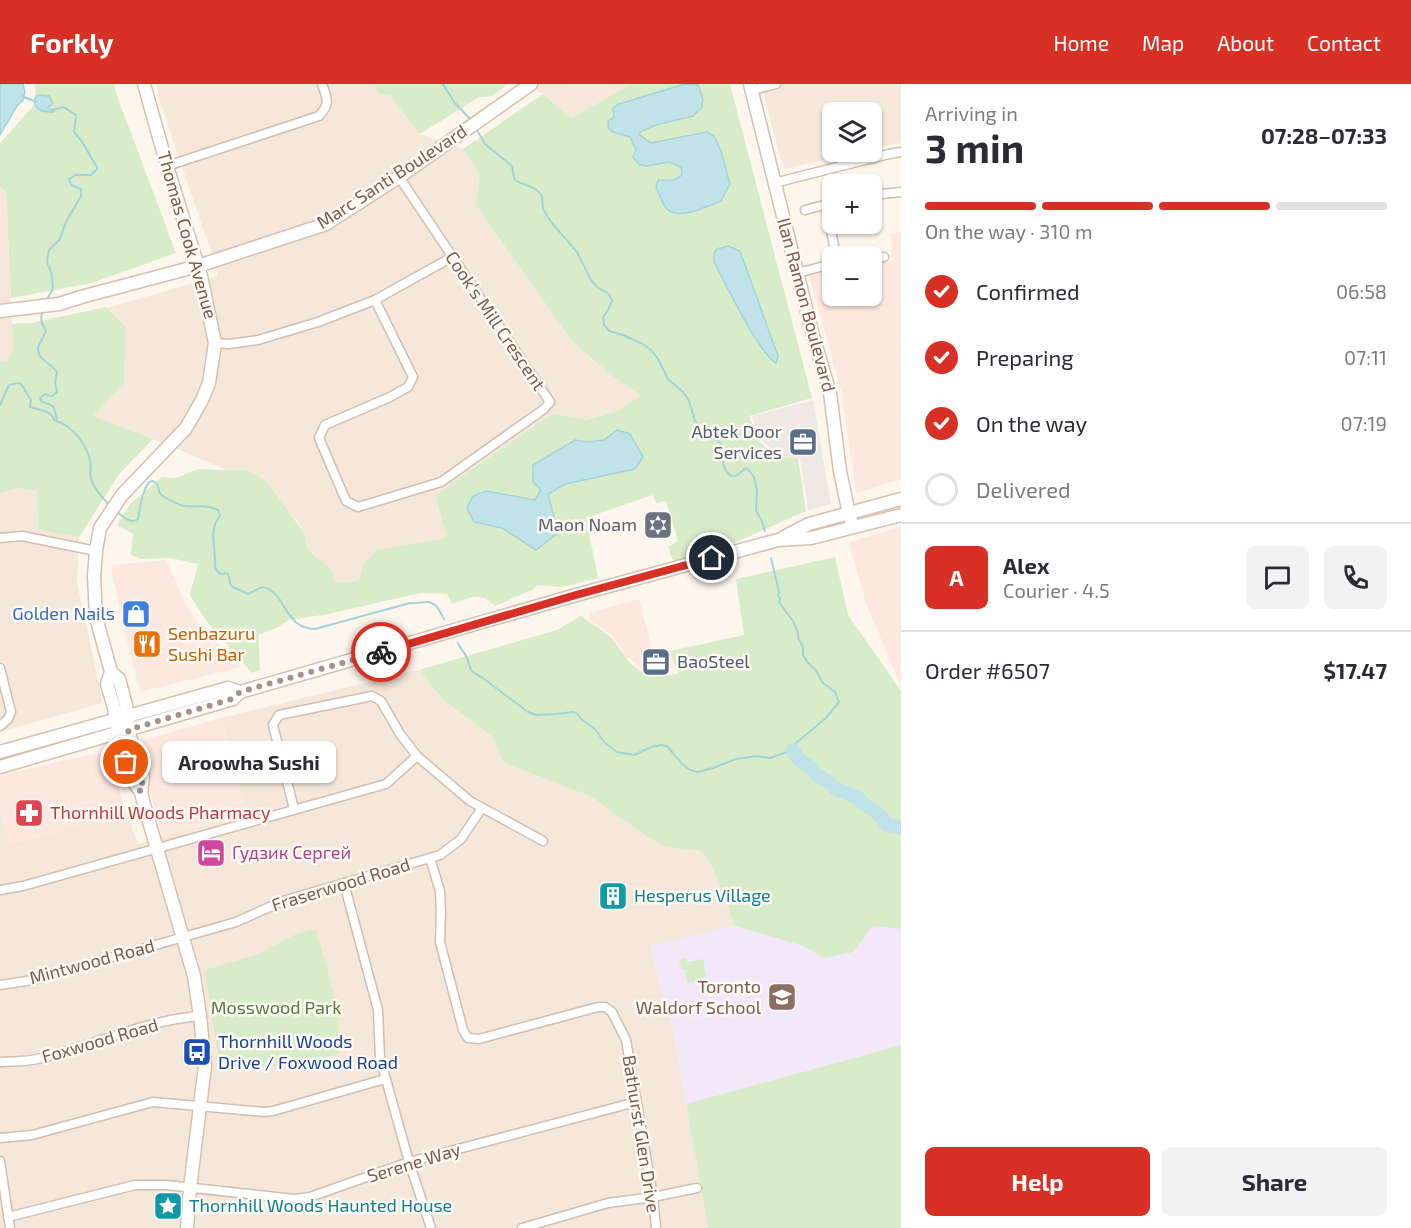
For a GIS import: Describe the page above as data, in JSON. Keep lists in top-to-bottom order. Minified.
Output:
{"streets":{"street":["Marc Santi Boulevard","Thomas Cook Avenue","Ilan Ramon Boulevard","Cook's Mill Crescent","Fraserwood Road","Mintwood Road","Foxwood Road","Bathurst Glen Drive","Serene Way"]},"crossings":[["Marc Santi Boulevard","Thomas Cook Avenue"],["Marc Santi Boulevard","Cook's Mill Crescent"],["Thomas Cook Avenue","Fraserwood Road"],["Thomas Cook Avenue","Mintwood Road"],["Thomas Cook Avenue","Foxwood Road"],["Thomas Cook Avenue","Serene Way"],["Fraserwood Road","Mintwood Road"],["Fraserwood Road","Bathurst Glen Drive"],["Bathurst Glen Drive","Serene Way"]],"parks":["Mosswood Park"],"places":{"office":["Abtek Door Services","BaoSteel"],"synagogue":["Maon Noam"],"shop":["Golden Nails"],"restaurant":["Senbazuru Sushi Bar"],"other":["Aroowha Sushi"],"pharmacy":["Thornhill Woods Pharmacy"],"hotel":["Гудзик Сергей"],"building":["Hesperus Village"],"school or university":["Toronto Waldorf School"],"bus stop":["Thornhill Woods Drive / Foxwood Road"],"place":["Thornhill Woods Haunted House"]},"page":{"header":"Forkly","nav":["Home","Map","About","Contact"],"heading":["3 min","Arriving in","07:28–07:33"],"panel":["Alex","Courier · 4.5","Order #6507","$17.47"],"map_buttons":["+","−"],"bar":"On the way · 310 m","list":[["Confirmed","06:58"],["Preparing","07:11"],["On the way","07:19"],"Delivered"],"round":"A","bubble":"Aroowha Sushi","buttons":["Help","Share"]}}
